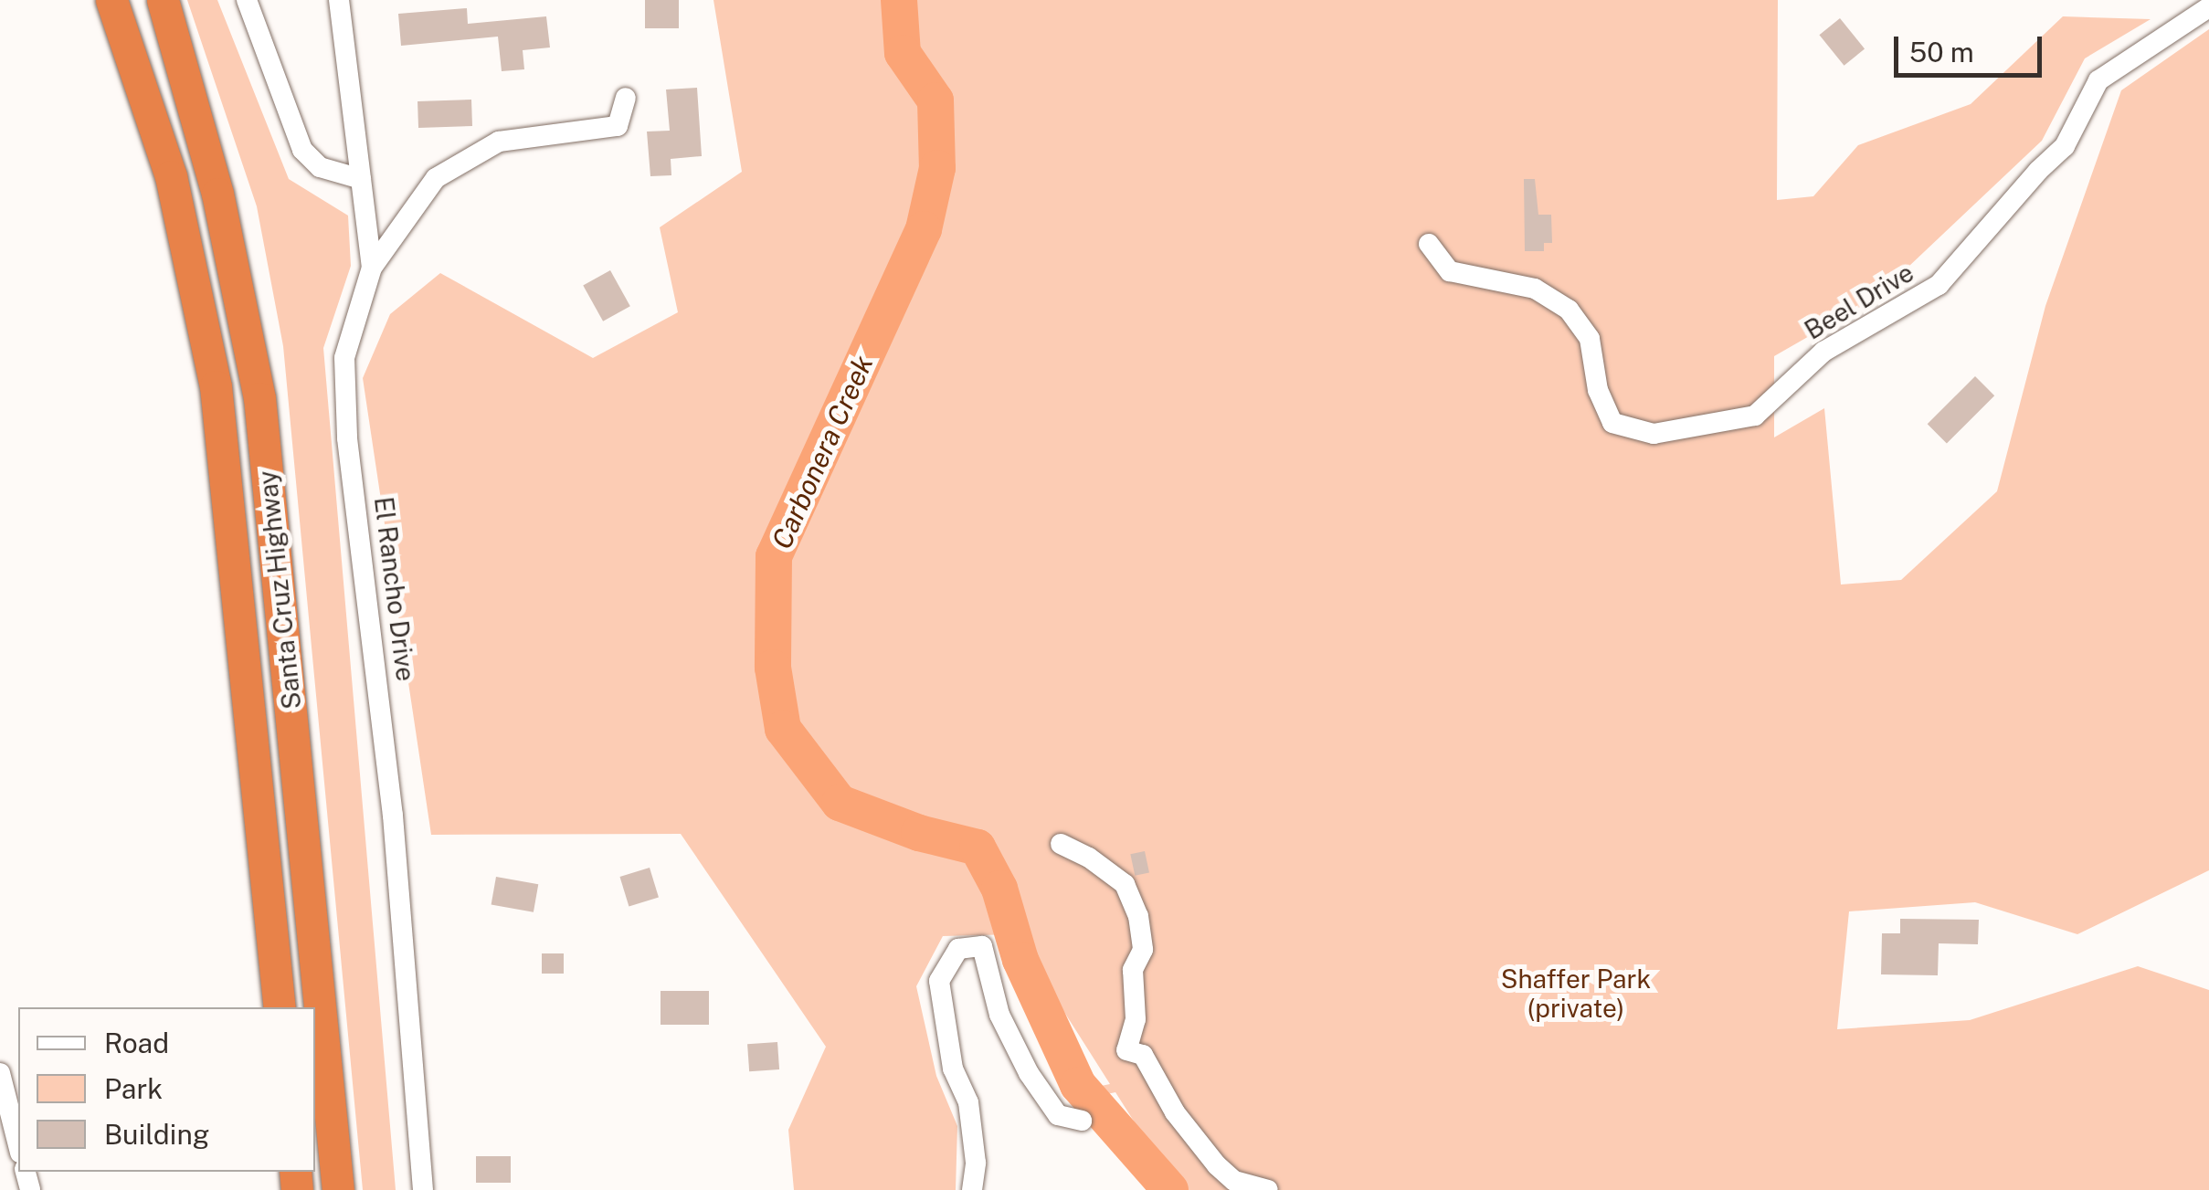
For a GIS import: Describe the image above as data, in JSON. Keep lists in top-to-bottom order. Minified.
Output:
{"streets":{"highway":["Santa Cruz Highway"],"street":["Beel Drive","El Rancho Drive"]},"water":["Carbonera Creek"],"parks":["Shaffer Park (private)"],"legend":["Road","Park","Building"],"scale_bar":"50 m"}
